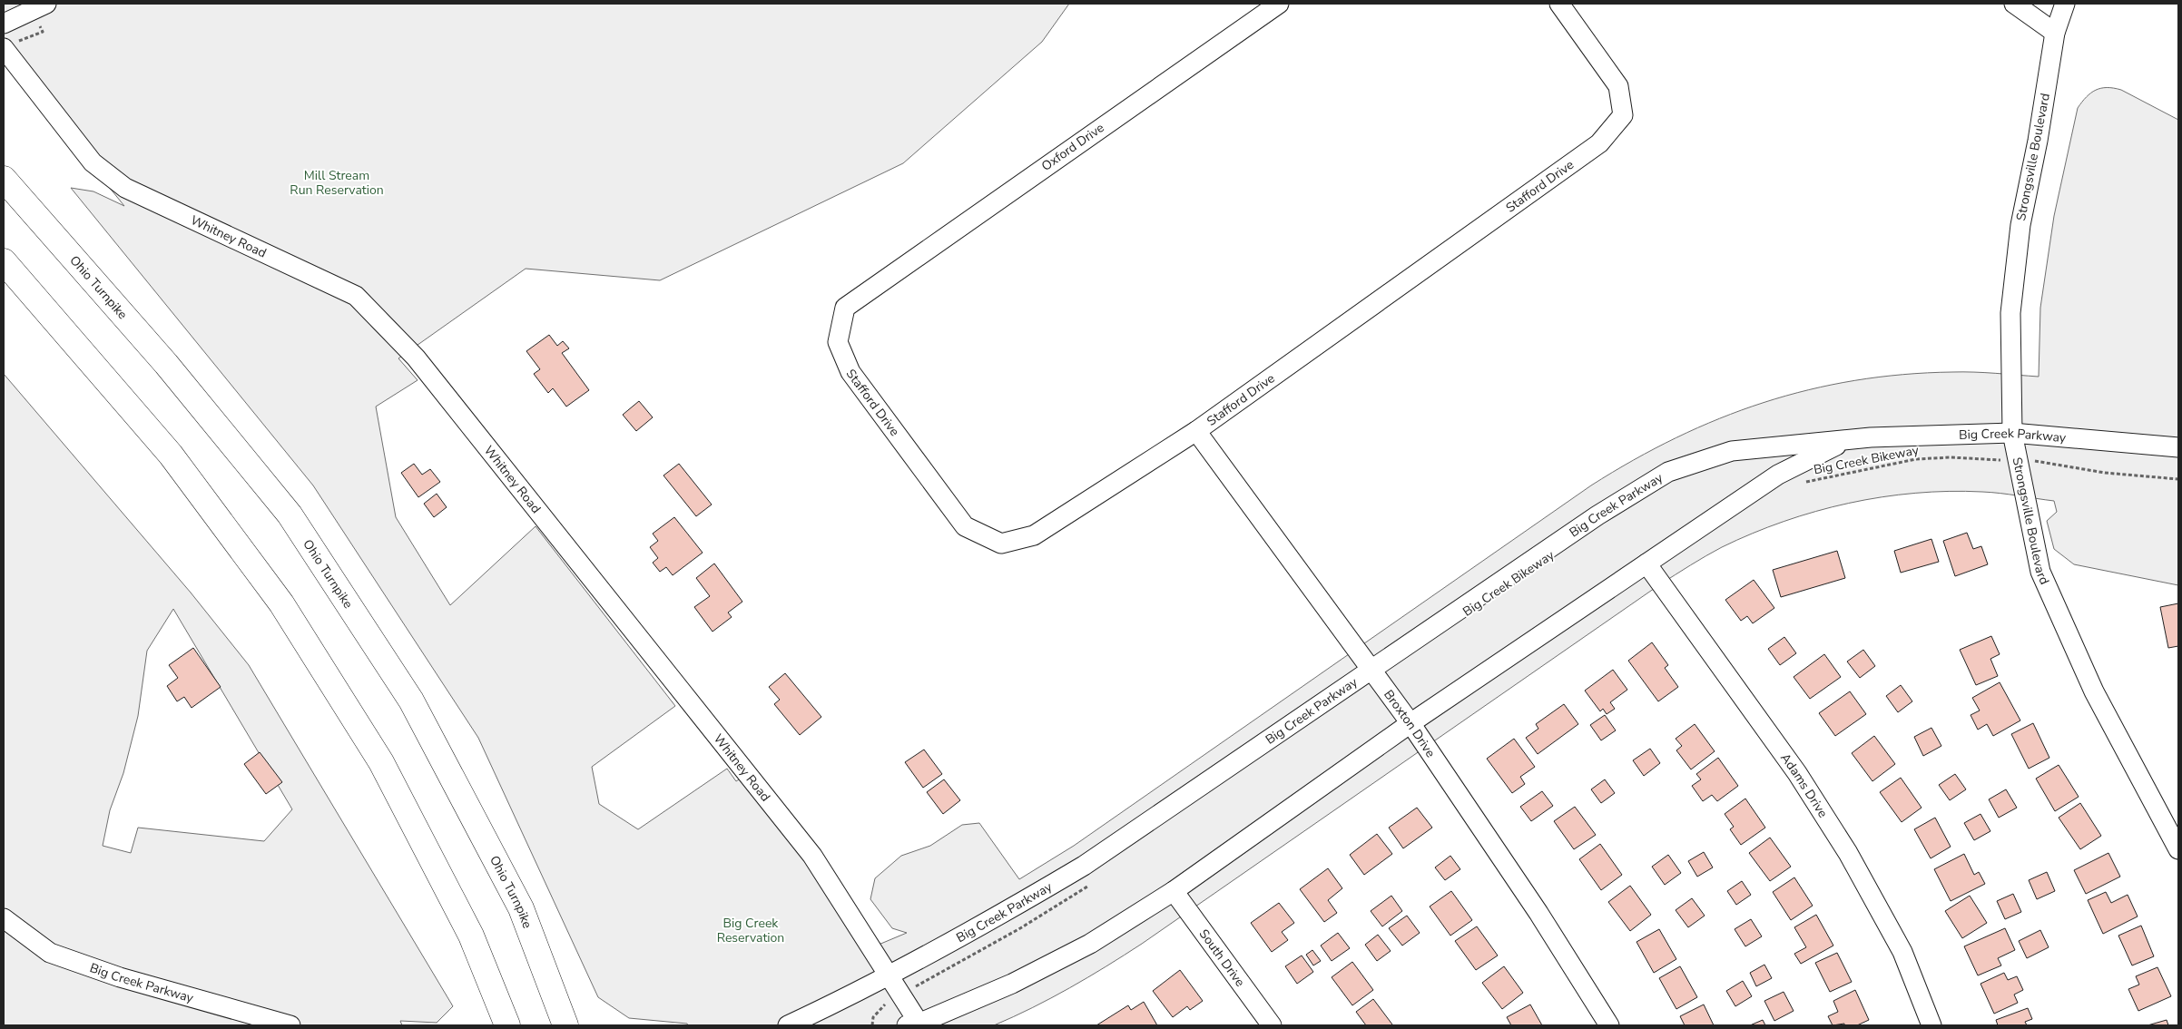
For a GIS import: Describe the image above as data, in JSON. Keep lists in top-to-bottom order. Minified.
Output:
{"streets":{"highway":["Ohio Turnpike"],"street":["Oxford Drive","Strongsville Boulevard","Stafford Drive","Whitney Road","Big Creek Parkway","Broxton Drive","Adams Drive","South Drive"],"path":["Big Creek Bikeway"]},"crossings":[["Oxford Drive","Stafford Drive"],["Strongsville Boulevard","Big Creek Parkway"],["Stafford Drive","Broxton Drive"],["Whitney Road","Big Creek Parkway"],["Big Creek Parkway","Broxton Drive"],["Big Creek Parkway","Adams Drive"],["Big Creek Parkway","South Drive"]],"parks":["Mill Stream Run Reservation","Big Creek Reservation"]}
